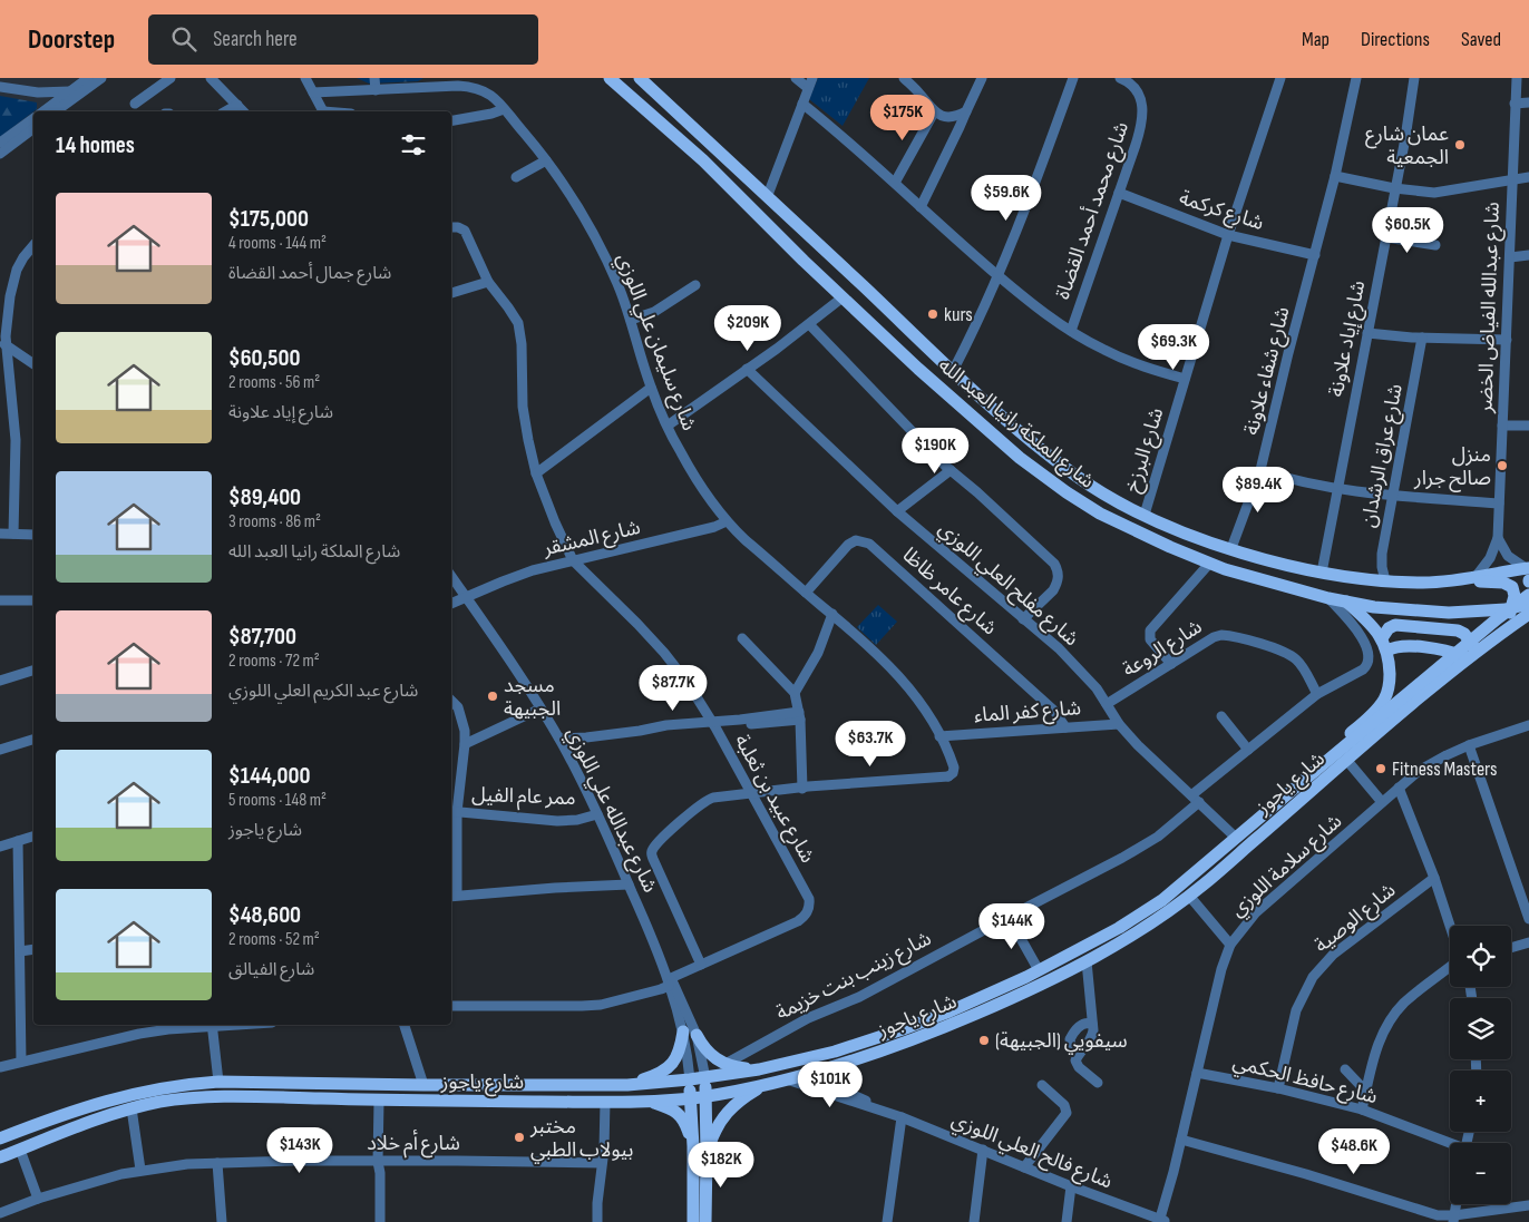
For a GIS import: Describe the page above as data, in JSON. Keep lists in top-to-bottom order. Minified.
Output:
{"streets":{"main road":["شارع الملكة رانيا العبد الله","شارع ياجوز"],"street":["شارع محمد أحمد القضاة","شارع كركمة","شارع عبدالله الفياض الخضر","شارع إياد علاونة","شارع سليمان علي اللوزي","شارع شفاء علاونة","شارع البرزخ","شارع عراق الرشدان","شارع المشقر","شارع مفلح العلي اللوزي","شارع عامر ظاظا","شارع الروعة","شارع كفر الماء","ممر عام الفيل","شارع عبيد بن ثعلبة","شارع عبدالله علي اللوزي","شارع سلامة اللوزي","شارع الوصية","شارع زينب بنت خزيمة","شارع حافظ الحكمي","شارع أم خلاد","شارع فالح العلي اللوزي"]},"crossings":[["شارع محمد أحمد القضاة","شارع كركمة"],["شارع كركمة","شارع شفاء علاونة"],["شارع كركمة","شارع البرزخ"],["شارع عبدالله الفياض الخضر","شارع الملكة رانيا العبد الله"],["شارع إياد علاونة","شارع الملكة رانيا العبد الله"],["شارع سليمان علي اللوزي","شارع المشقر"],["شارع سليمان علي اللوزي","شارع عامر ظاظا"],["شارع سليمان علي اللوزي","شارع كفر الماء"],["شارع شفاء علاونة","شارع الملكة رانيا العبد الله"],["شارع الملكة رانيا العبد الله","شارع البرزخ"],["شارع الملكة رانيا العبد الله","شارع عراق الرشدان"],["شارع المشقر","شارع عبيد بن ثعلبة"],["شارع المشقر","شارع عبدالله علي اللوزي"],["شارع مفلح العلي اللوزي","شارع الروعة"],["شارع مفلح العلي اللوزي","شارع كفر الماء"],["شارع مفلح العلي اللوزي","شارع ياجوز"],["شارع مفلح العلي اللوزي","شارع زينب بنت خزيمة"],["شارع عامر ظاظا","شارع كفر الماء"],["شارع ياجوز","شارع عبدالله علي اللوزي"],["شارع ياجوز","شارع فالح العلي اللوزي"],["ممر عام الفيل","شارع عبدالله علي اللوزي"],["شارع سلامة اللوزي","شارع حافظ الحكمي"],["شارع سلامة اللوزي","شارع فالح العلي اللوزي"],["شارع الوصية","شارع حافظ الحكمي"]],"places":["عمان شارع الجمعية","kurs","منزل صالح جرار","مسجد الجبيهة","Fitness Masters","سيفويي (الجبيهة)","مختبر بيولاب الطبي"],"page":{"header":"Doorstep","search":"Search here","nav":["Map","Directions","Saved"],"price":["$175K","$59.6K","$60.5K","$209K","$69.3K","$190K","$89.4K","$87.7K","$63.7K","$144K","$101K","$143K","$48.6K","$182K"],"heading":"14 homes","list":[{"name":"$175,000","note":"4 rooms · 144 m² · شارع جمال أحمد القضاة"},{"name":"$60,500","note":"2 rooms · 56 m² · شارع إياد علاونة"},{"name":"$89,400","note":"3 rooms · 86 m² · شارع الملكة رانيا العبد الله"},{"name":"$87,700","note":"2 rooms · 72 m² · شارع عبد الكريم العلي اللوزي"},{"name":"$144,000","note":"5 rooms · 148 m² · شارع ياجوز"},{"name":"$48,600","note":"2 rooms · 52 m² · شارع الفيالق"}],"map_buttons":["+","−"]}}
